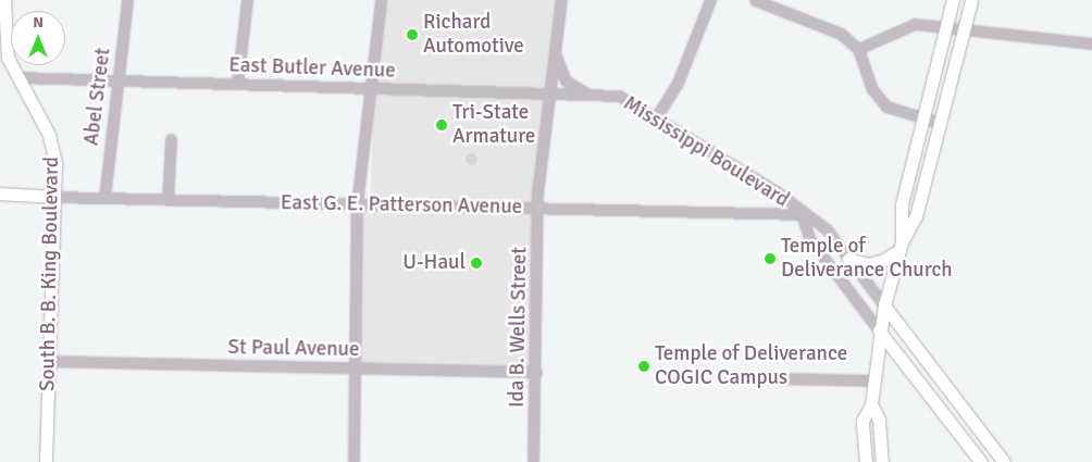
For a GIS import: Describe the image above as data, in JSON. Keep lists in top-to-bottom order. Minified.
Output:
{"streets":{"main road":["Mississippi Boulevard","East G. E. Patterson Avenue","South B. B. King Boulevard"],"street":["East Butler Avenue","Abel Street","Ida B. Wells Street","St Paul Avenue"]},"crossings":[["East Butler Avenue","Abel Street"],["East Butler Avenue","Mississippi Boulevard"],["East Butler Avenue","South B. B. King Boulevard"],["East Butler Avenue","Ida B. Wells Street"],["Abel Street","East G. E. Patterson Avenue"],["Mississippi Boulevard","East G. E. Patterson Avenue"],["East G. E. Patterson Avenue","South B. B. King Boulevard"],["East G. E. Patterson Avenue","Ida B. Wells Street"],["South B. B. King Boulevard","St Paul Avenue"],["Ida B. Wells Street","St Paul Avenue"]],"places":["Richard Automotive","Tri-State Armature","Temple of Deliverance Church","U-Haul","Temple of Deliverance COGIC Campus"],"north":"top"}
